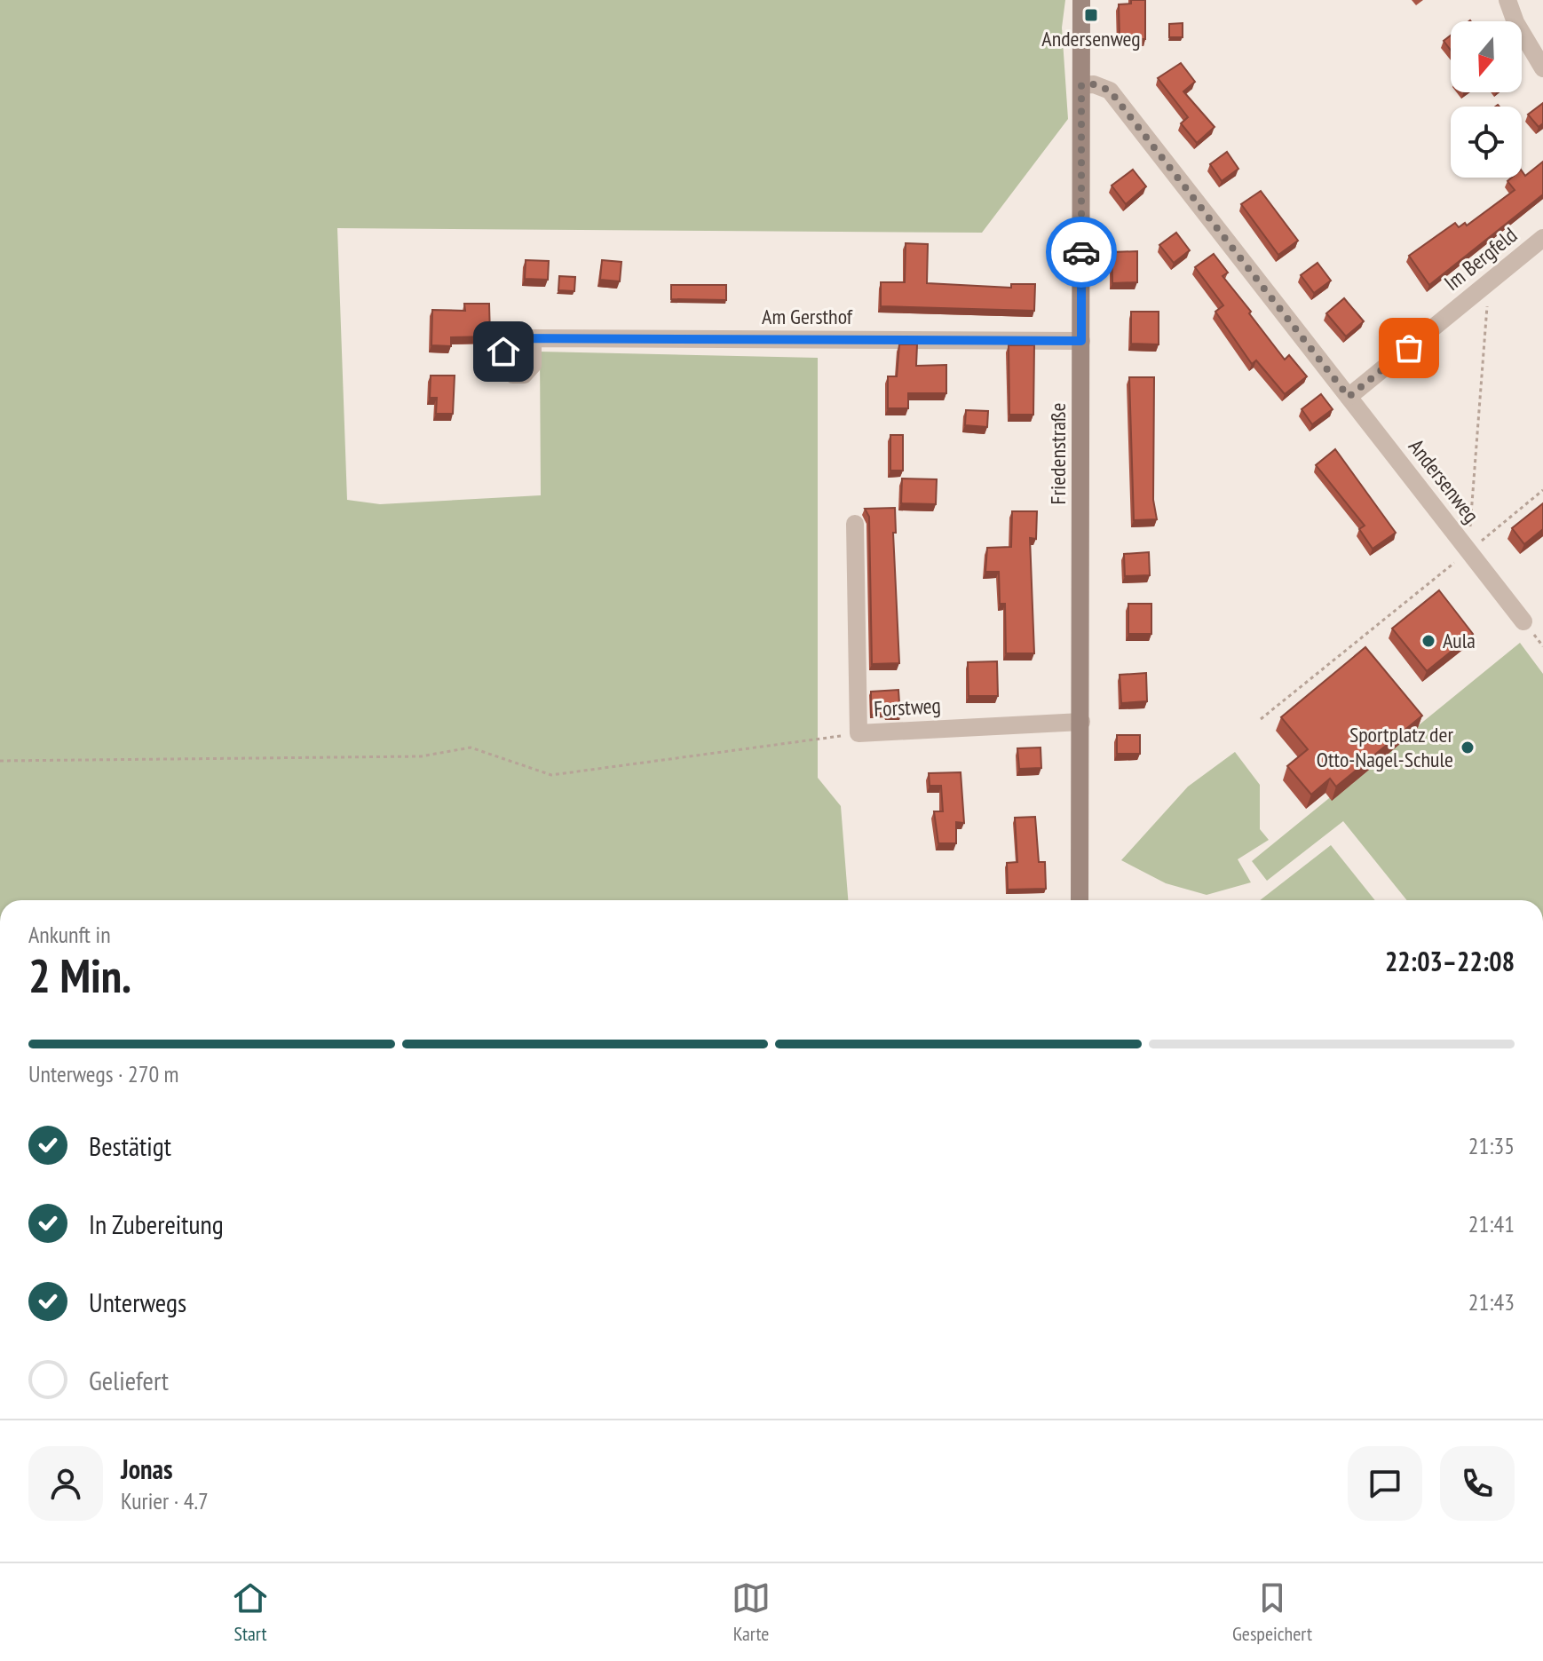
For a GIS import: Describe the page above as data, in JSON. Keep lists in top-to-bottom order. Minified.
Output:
{"streets":{"main road":["Friedenstraße"],"street":["Im Bergfeld","Am Gersthof","Andersenweg","Forstweg"]},"crossings":[["Im Bergfeld","Andersenweg"],["Am Gersthof","Friedenstraße"],["Friedenstraße","Andersenweg"],["Friedenstraße","Forstweg"]],"places":{"transit":["Andersenweg"],"other":["Aula","Sportplatz der Otto-Nagel-Schule"]},"north":"bottom","page":{"heading":["2 Min.","Ankunft in","22:03–22:08"],"panel":["Jonas","Kurier · 4.7"],"bar":"Unterwegs · 270 m","list":[["Bestätigt","21:35"],["In Zubereitung","21:41"],["Unterwegs","21:43"],"Geliefert"],"tabs":["Start","Karte","Gespeichert"]}}
